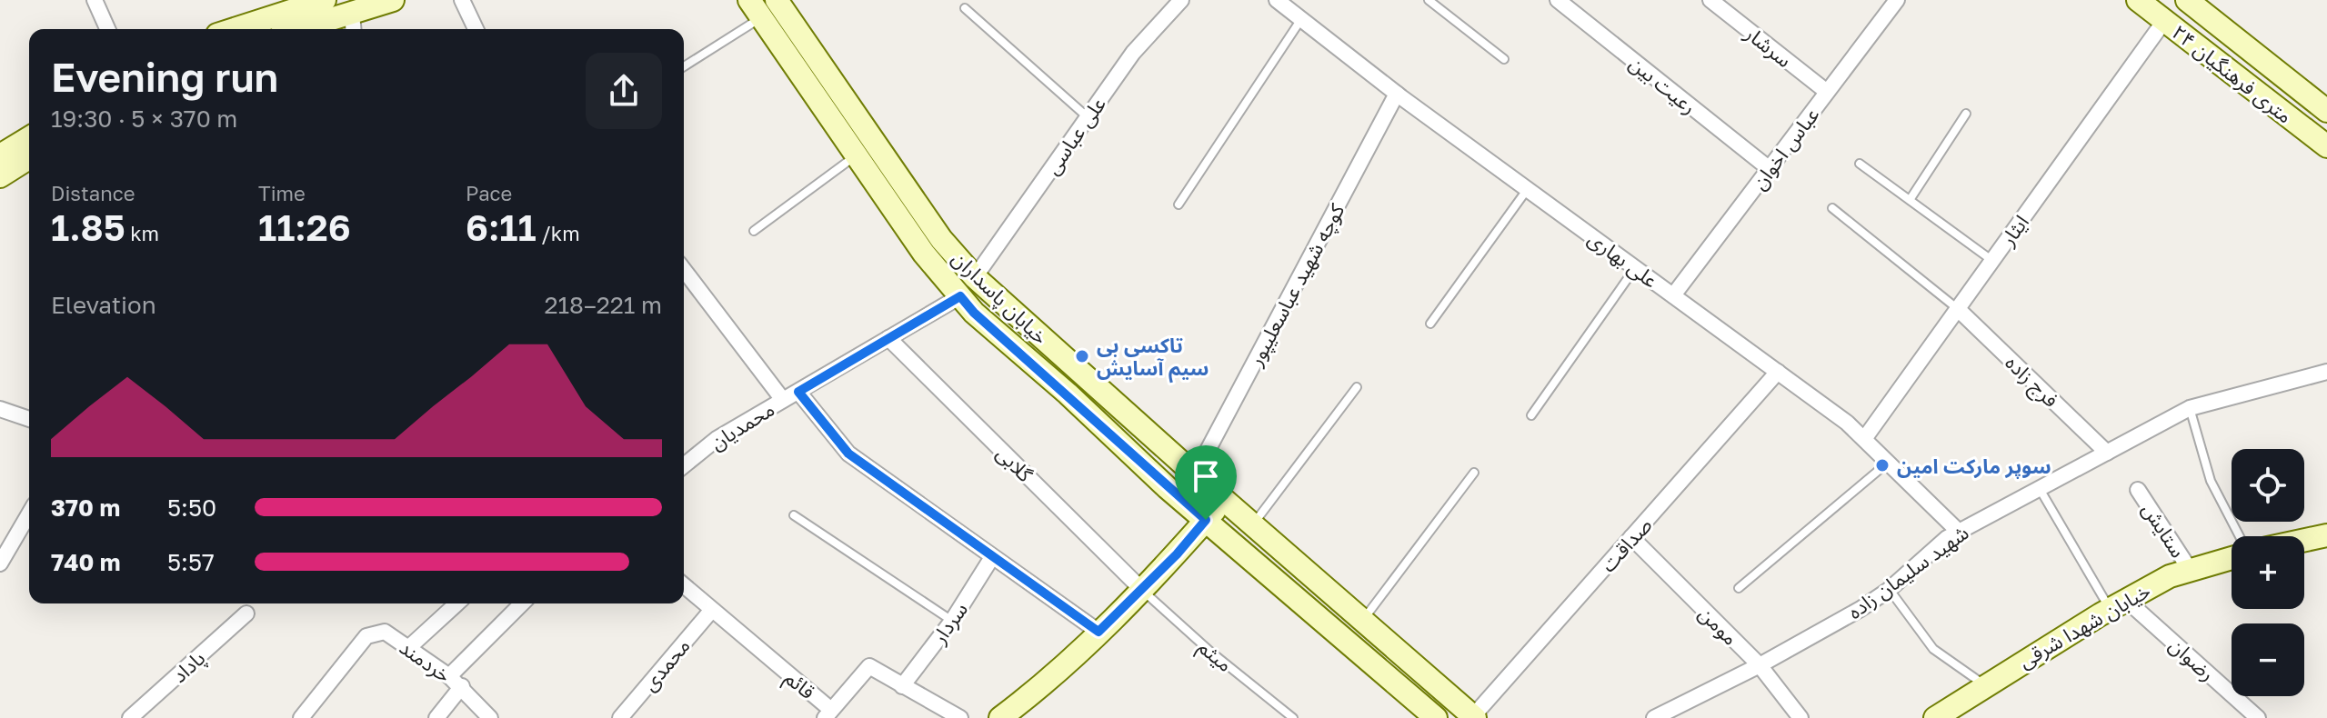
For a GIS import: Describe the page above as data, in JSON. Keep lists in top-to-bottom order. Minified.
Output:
{"streets":{"main road":["۲۴ متری فرهنگیان","خیابان پاسداران","خیابان شهدا شرقی"],"street":["سرشار","رعیت بین","علی عباسی","عباس اخوان","ایثار","علی بهاری","کوچه شهید عباسعلیپور","فرج زاده","محمدیان","گلابی","ستایش","صداقت","شهید سلیمان زاده","سردار","مومن","رضوان","خردمند","محمدی","پاداد","قائم"],"lane":["میثم"]},"crossings":[["سرشار","عباس اخوان"],["۲۴ متری فرهنگیان","ایثار"],["رعیت بین","عباس اخوان"],["علی عباسی","خیابان پاسداران"],["عباس اخوان","علی بهاری"],["ایثار","علی بهاری"],["ایثار","فرج زاده"],["علی بهاری","کوچه شهید عباسعلیپور"],["علی بهاری","صداقت"],["علی بهاری","شهید سلیمان زاده"],["کوچه شهید عباسعلیپور","خیابان پاسداران"],["خیابان پاسداران","محمدیان"],["خیابان پاسداران","صداقت"],["فرج زاده","شهید سلیمان زاده"],["محمدیان","گلابی"],["گلابی","میثم"],["ستایش","خیابان شهدا شرقی"],["صداقت","مومن"],["شهید سلیمان زاده","مومن"],["سردار","قائم"],["خیابان شهدا شرقی","رضوان"],["محمدی","قائم"]],"places":["تاکسی بی سیم آسایش","سوپر مارکت امین"],"page":{"heading":["Evening run","19:30 · 5 × 370 m"],"stats":[["Distance","1.85 km"],["Time","11:26"],["Pace","6:11 /km"]],"chart":["Elevation","218–221 m"],"map_buttons":["+","−"],"list":[{"name":"370 m","note":"5:50"},{"name":"740 m","note":"5:57"}]}}
